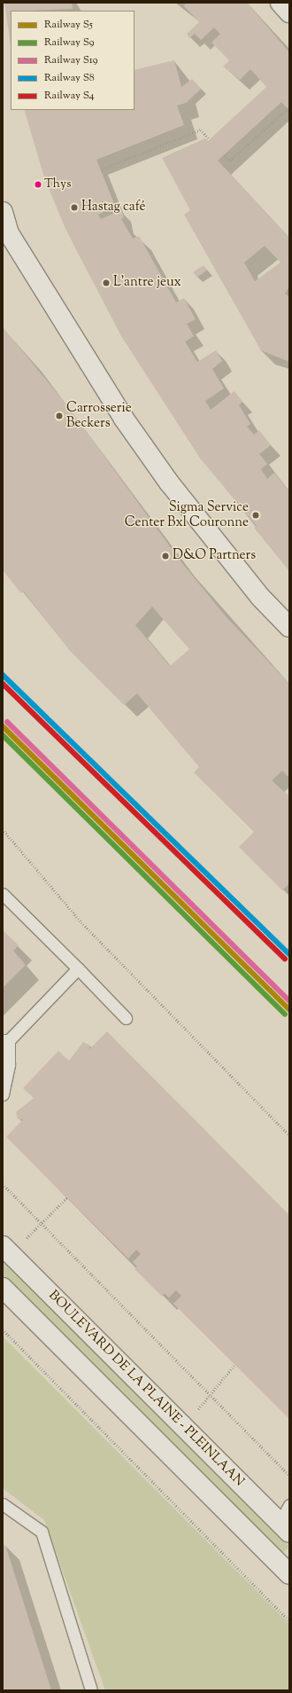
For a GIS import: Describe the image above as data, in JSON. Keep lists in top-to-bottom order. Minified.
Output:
{"streets":{"main road":["BOULEVARD DE LA PLAINE - PLEINLAAN"]},"places":["Thys","Hastag café","L'antre jeux","Carrosserie Beckers","Sigma Service Center Bxl Couronne","D&O Partners"],"lines":["rail line S8","rail line S4","rail line S19","rail line S5","rail line S9"],"legend":["Railway S5","Railway S9","Railway S19","Railway S8","Railway S4"]}
